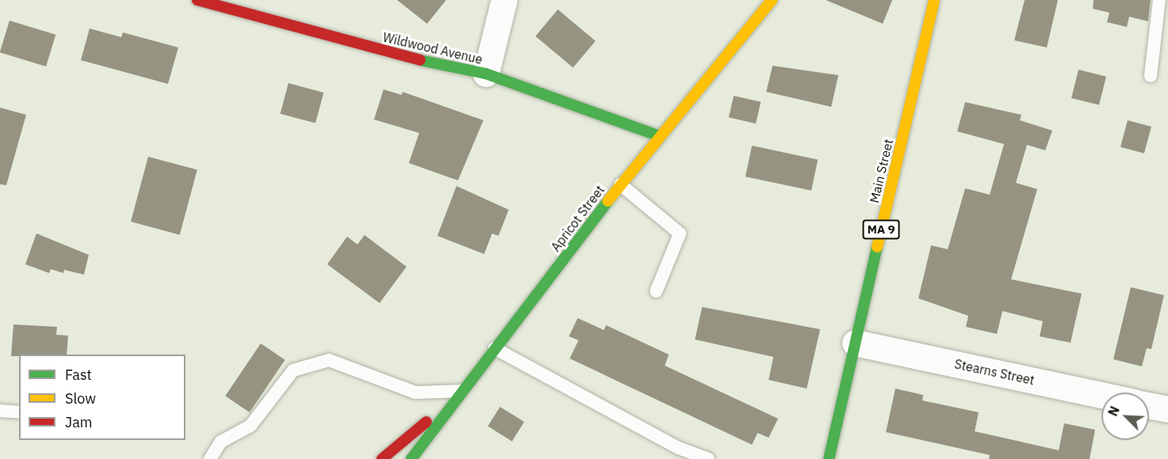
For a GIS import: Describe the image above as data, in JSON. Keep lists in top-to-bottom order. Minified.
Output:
{"streets":{"main road":["Wildwood Avenue","Main Street","Apricot Street","MA 9"],"street":["Stearns Street"]},"crossings":[["Wildwood Avenue","Apricot Street"],["Main Street","Stearns Street"]],"legend":["Fast","Slow","Jam"],"north":"top left"}
